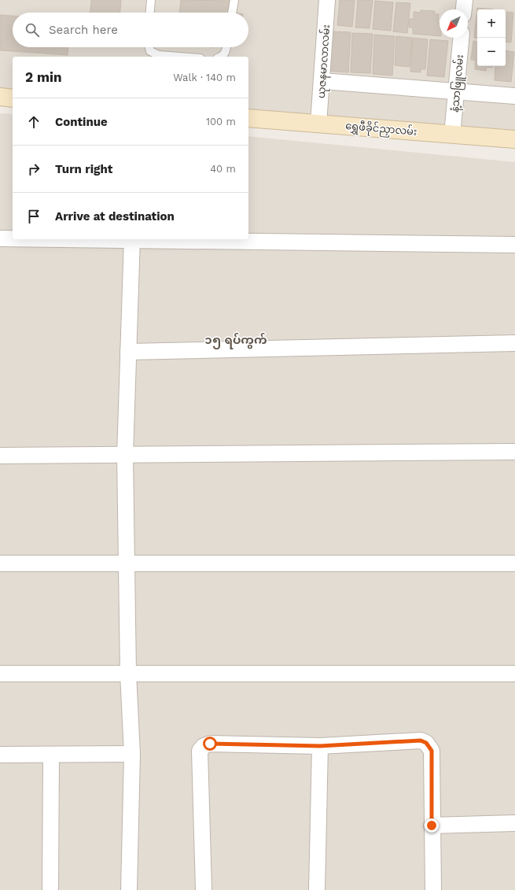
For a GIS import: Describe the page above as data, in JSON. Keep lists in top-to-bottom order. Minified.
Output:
{"streets":{"street":["ယုဇနမာလာလမ်း","နံ့သာဖြူလမ်း","ရွှေဖီခိုင်ညှာလမ်း"]},"crossings":[["ယုဇနမာလာလမ်း","ရွှေဖီခိုင်ညှာလမ်း"],["နံ့သာဖြူလမ်း","ရွှေဖီခိုင်ညှာလမ်း"]],"districts":["၁၅ ရပ်ကွက်"],"north":"bottom left","page":{"map_buttons":["+","−"],"search":"Search here","heading":["2 min","Walk · 140 m"],"list":[["Continue","100 m"],["Turn right","40 m"],"Arrive at destination"]}}
